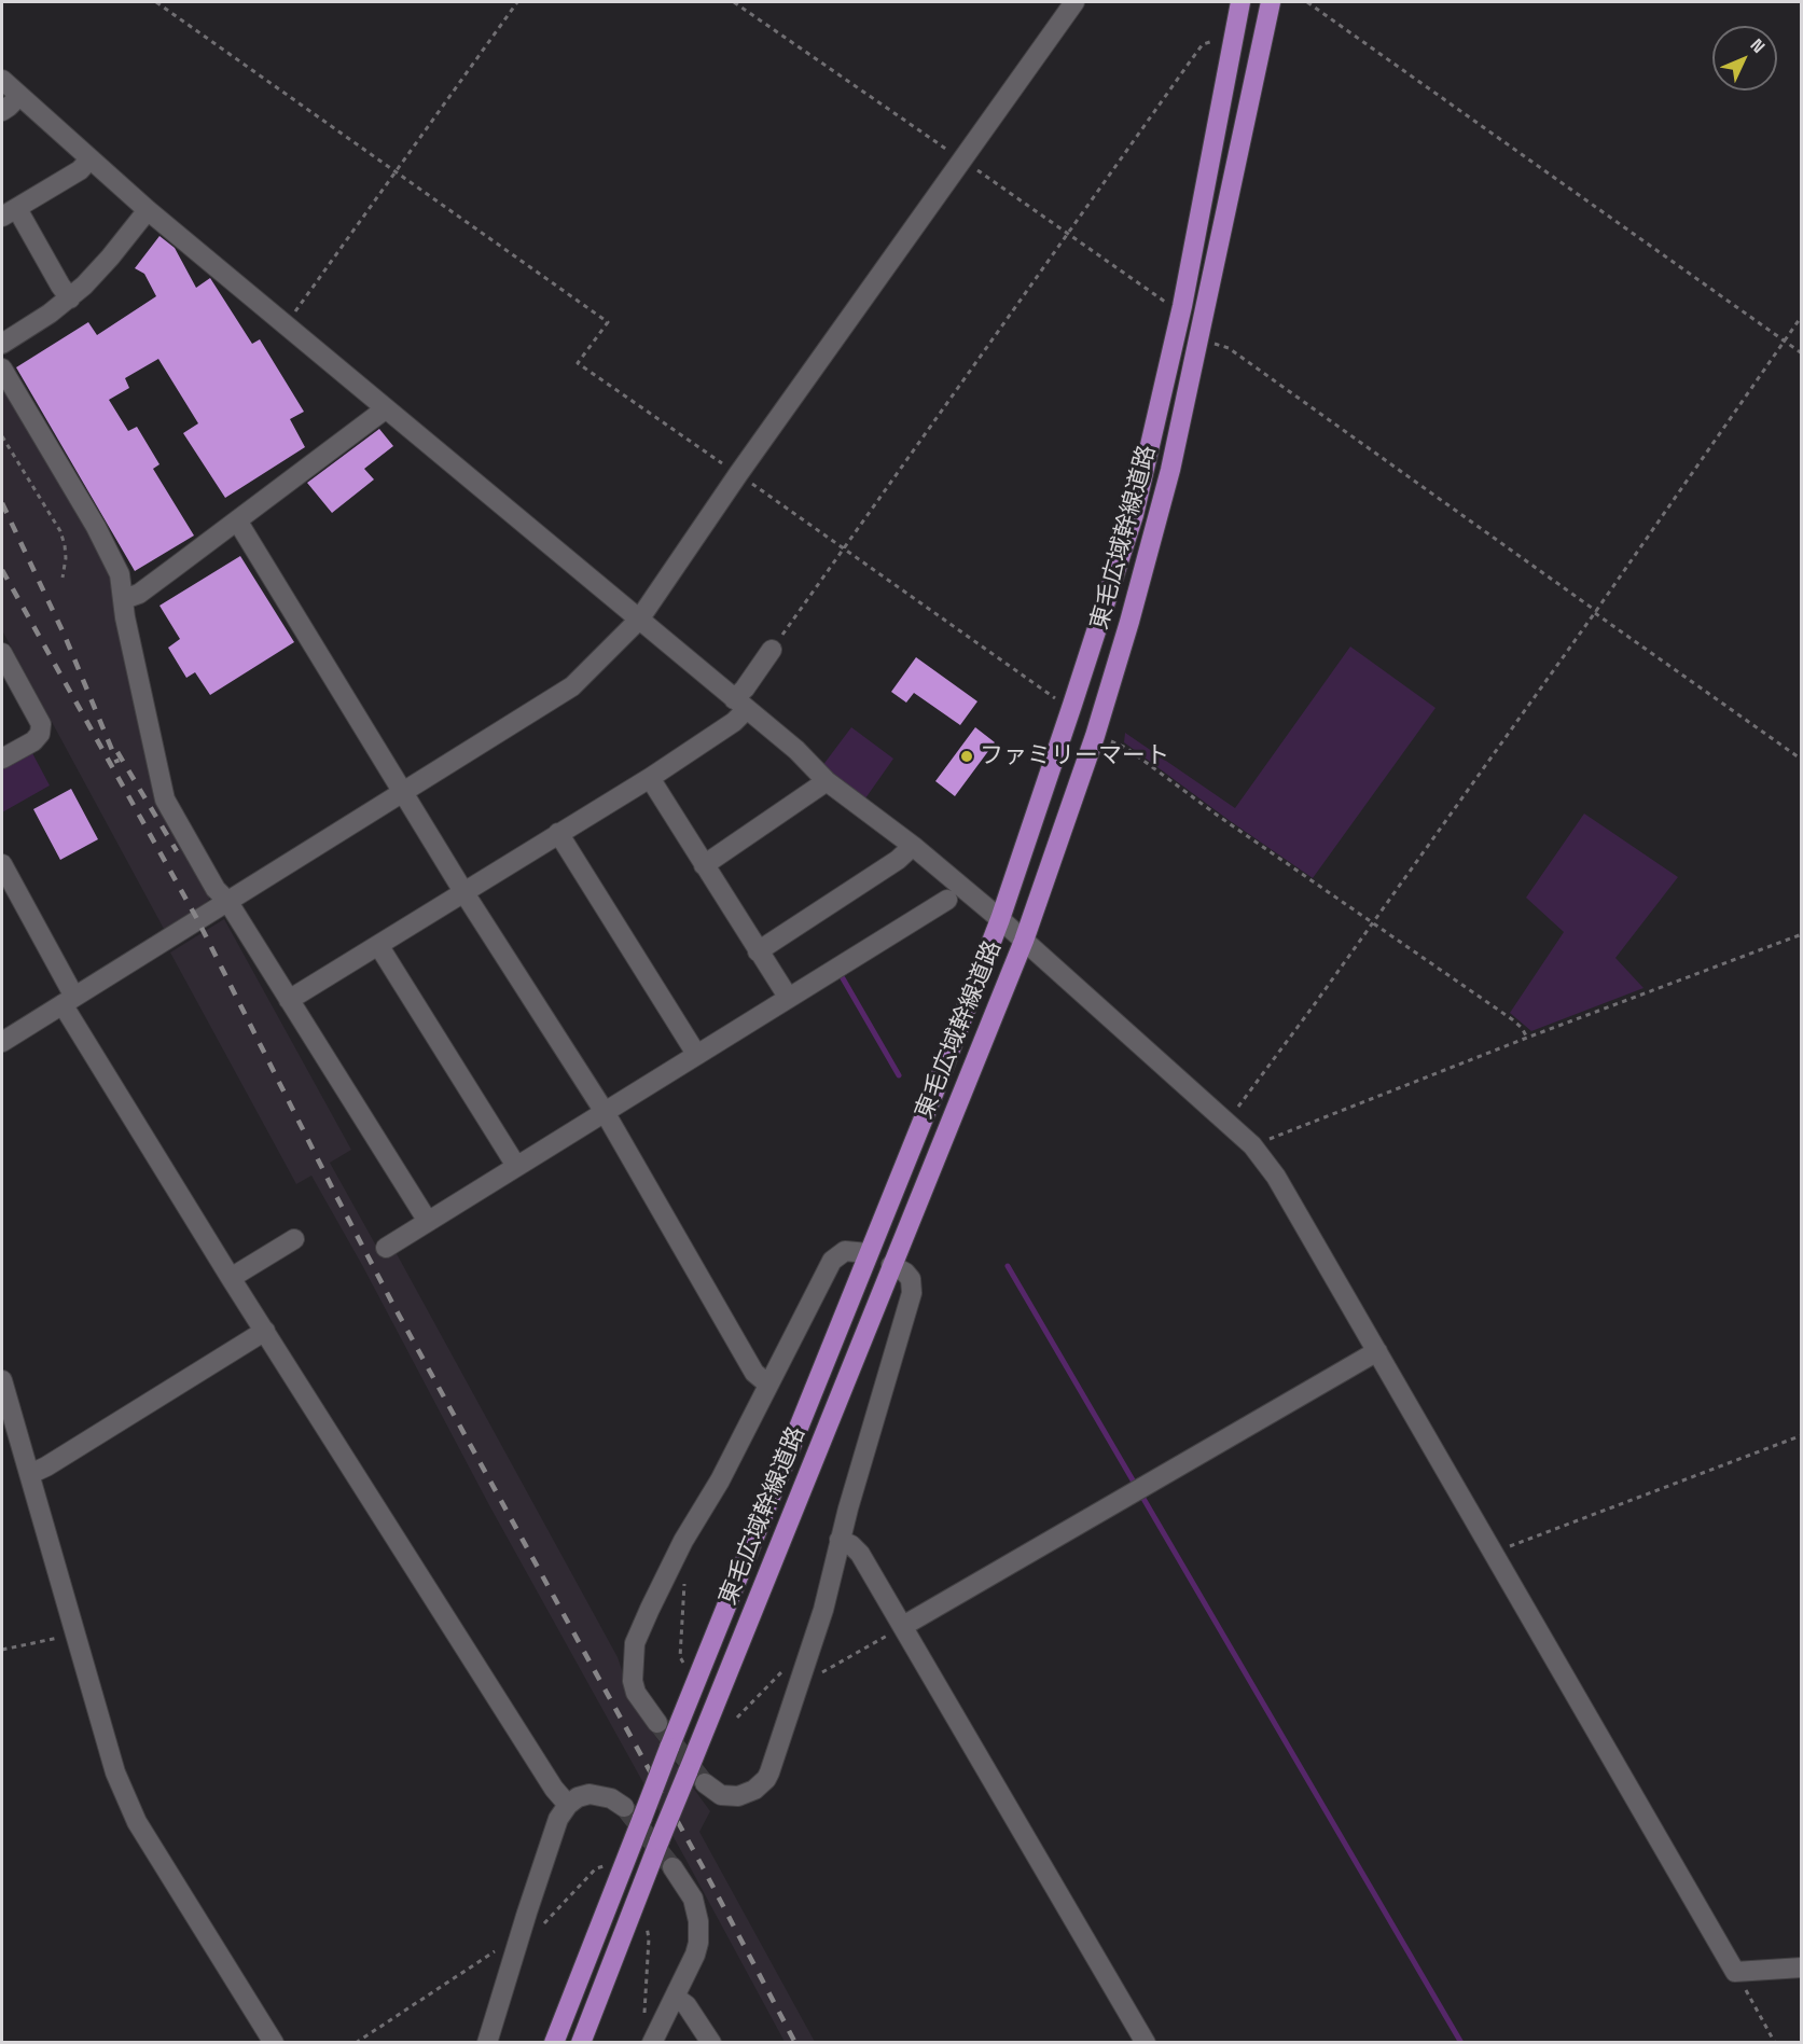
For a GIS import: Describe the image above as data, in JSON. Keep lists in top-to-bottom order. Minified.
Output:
{"streets":{"highway":["東毛広域幹線道路"]},"places":["ファミリーマート"],"north":"top right"}
